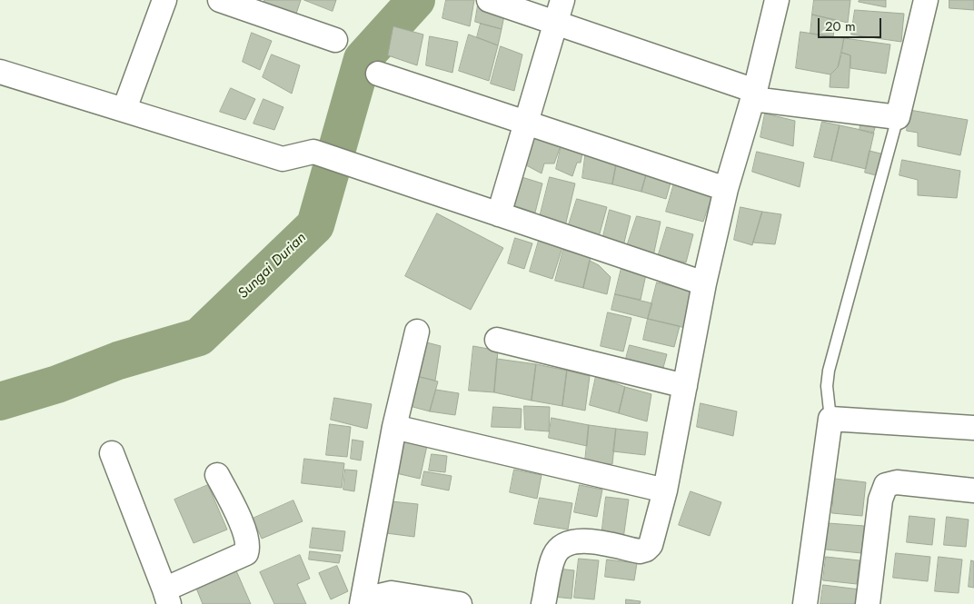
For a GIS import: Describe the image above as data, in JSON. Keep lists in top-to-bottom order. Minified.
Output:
{"water":["Sungai Durian"],"scale_bar":"20 m"}
